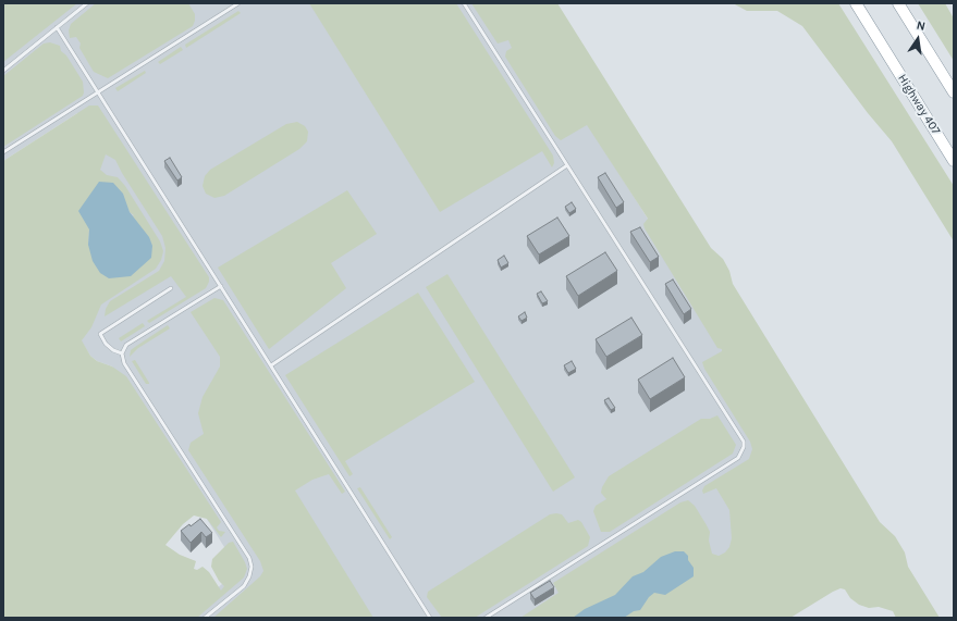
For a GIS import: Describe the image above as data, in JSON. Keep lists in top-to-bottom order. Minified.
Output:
{"streets":{"highway":["Highway 407"]},"north":"top"}
